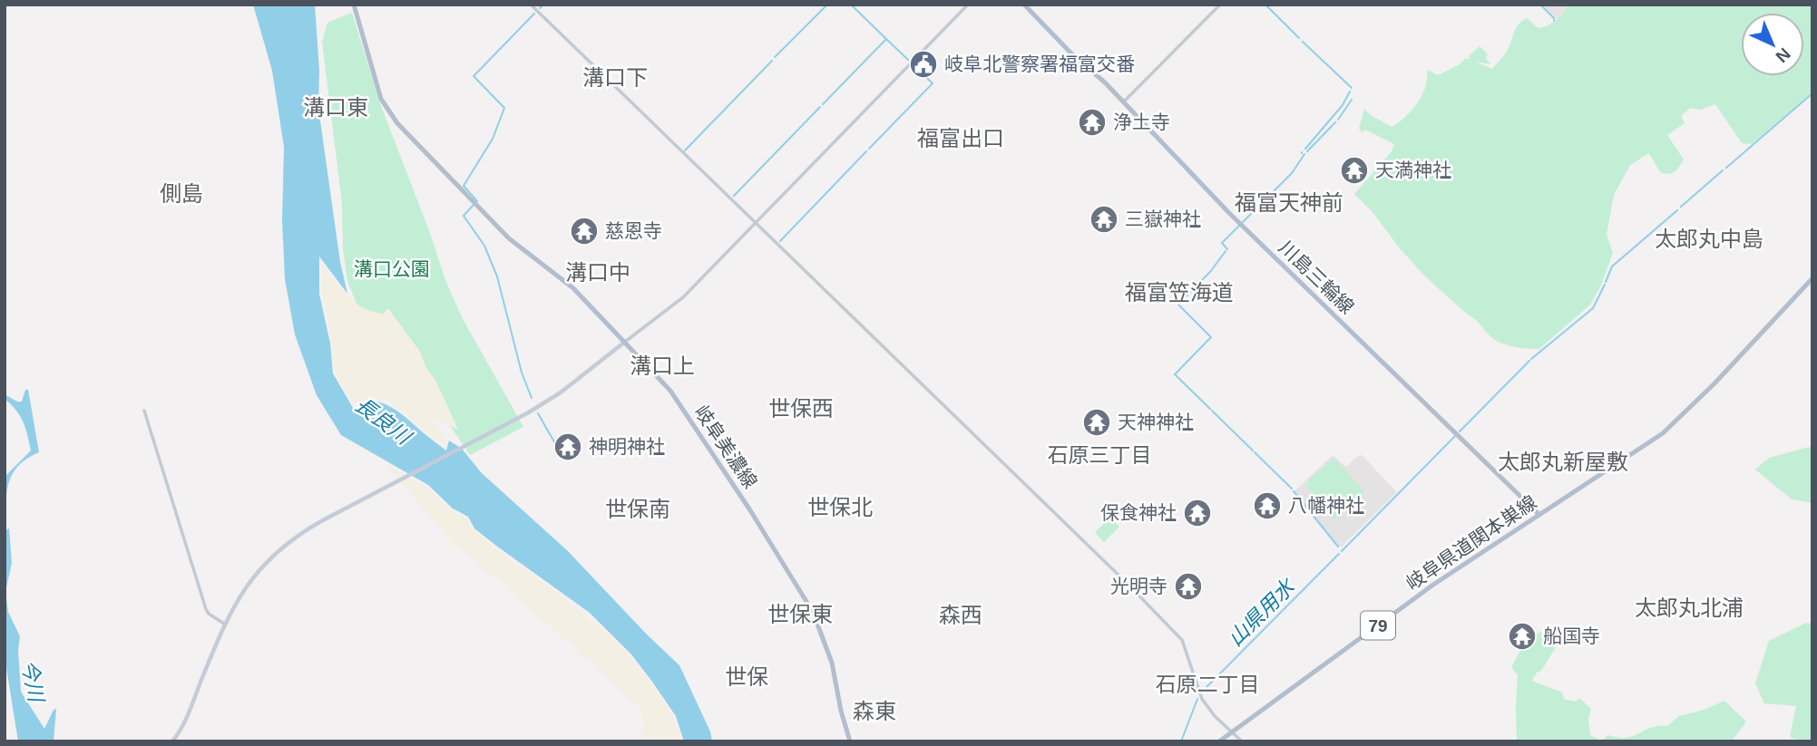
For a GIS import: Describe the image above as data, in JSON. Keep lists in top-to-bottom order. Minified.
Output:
{"streets":{"main road":["川島三輪線","岐阜美濃線","岐阜県道関本巣線","79"]},"crossings":[["川島三輪線","岐阜県道関本巣線"]],"districts":["溝口下","溝口東","福富出口","側島","福富天神前","太郎丸中島","溝口中","福富笠海道","溝口上","世保西","石原三丁目","太郎丸新屋敷","世保北","世保南","太郎丸北浦","世保東","森西","世保","石原二丁目","森東"],"water":["長良川","山県用水","今川"],"parks":["溝口公園"],"places":{"public building":["岐阜北警察署福富交番"],"temple":["浄土寺","天満神社","三嶽神社","慈恩寺","天神神社","神明神社","八幡神社","保食神社","光明寺","船国寺"]},"north":"bottom right"}
